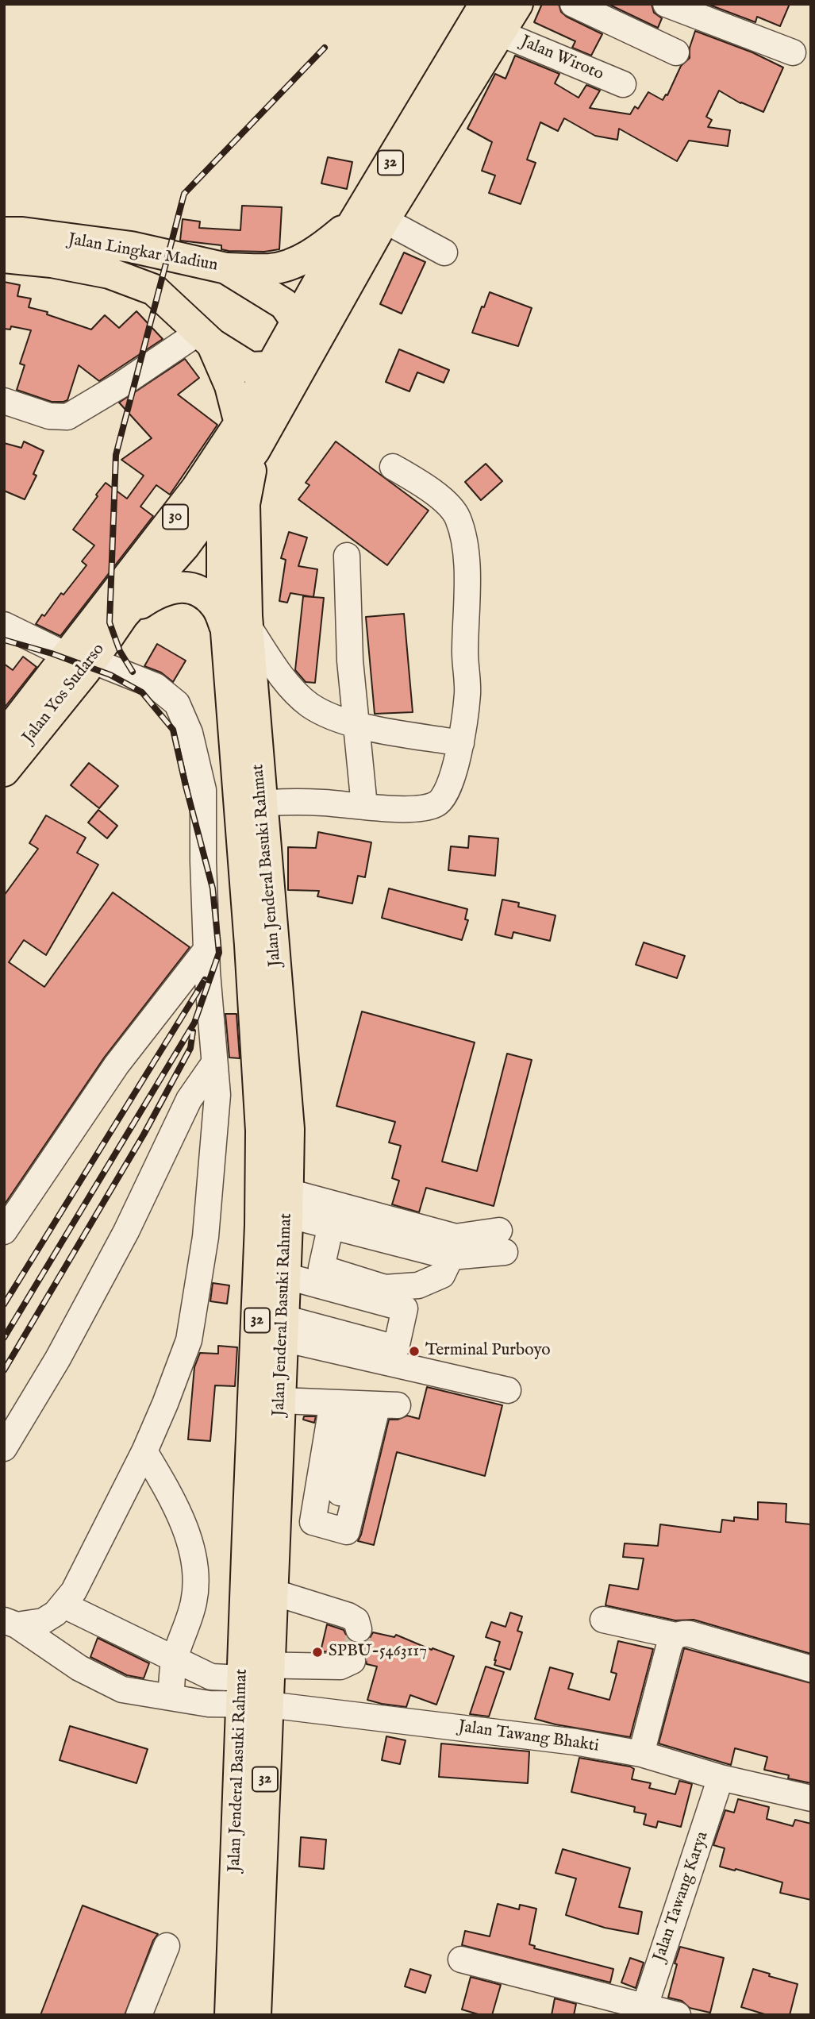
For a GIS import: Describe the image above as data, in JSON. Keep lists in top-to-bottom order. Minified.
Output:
{"streets":{"main road":["32","Jalan Lingkar Madiun","30","Jalan Yos Sudarso","Jalan Jenderal Basuki Rahmat"],"street":["Jalan Wiroto","Jalan Tawang Bhakti","Jalan Tawang Karya"]},"crossings":[["Jalan Wiroto","32"],["32","Jalan Lingkar Madiun"],["32","30"],["32","Jalan Jenderal Basuki Rahmat"],["30","Jalan Yos Sudarso"],["30","Jalan Jenderal Basuki Rahmat"],["Jalan Jenderal Basuki Rahmat","Jalan Tawang Bhakti"],["Jalan Tawang Bhakti","Jalan Tawang Karya"]],"places":["Terminal Purboyo","SPBU-5463117"]}
